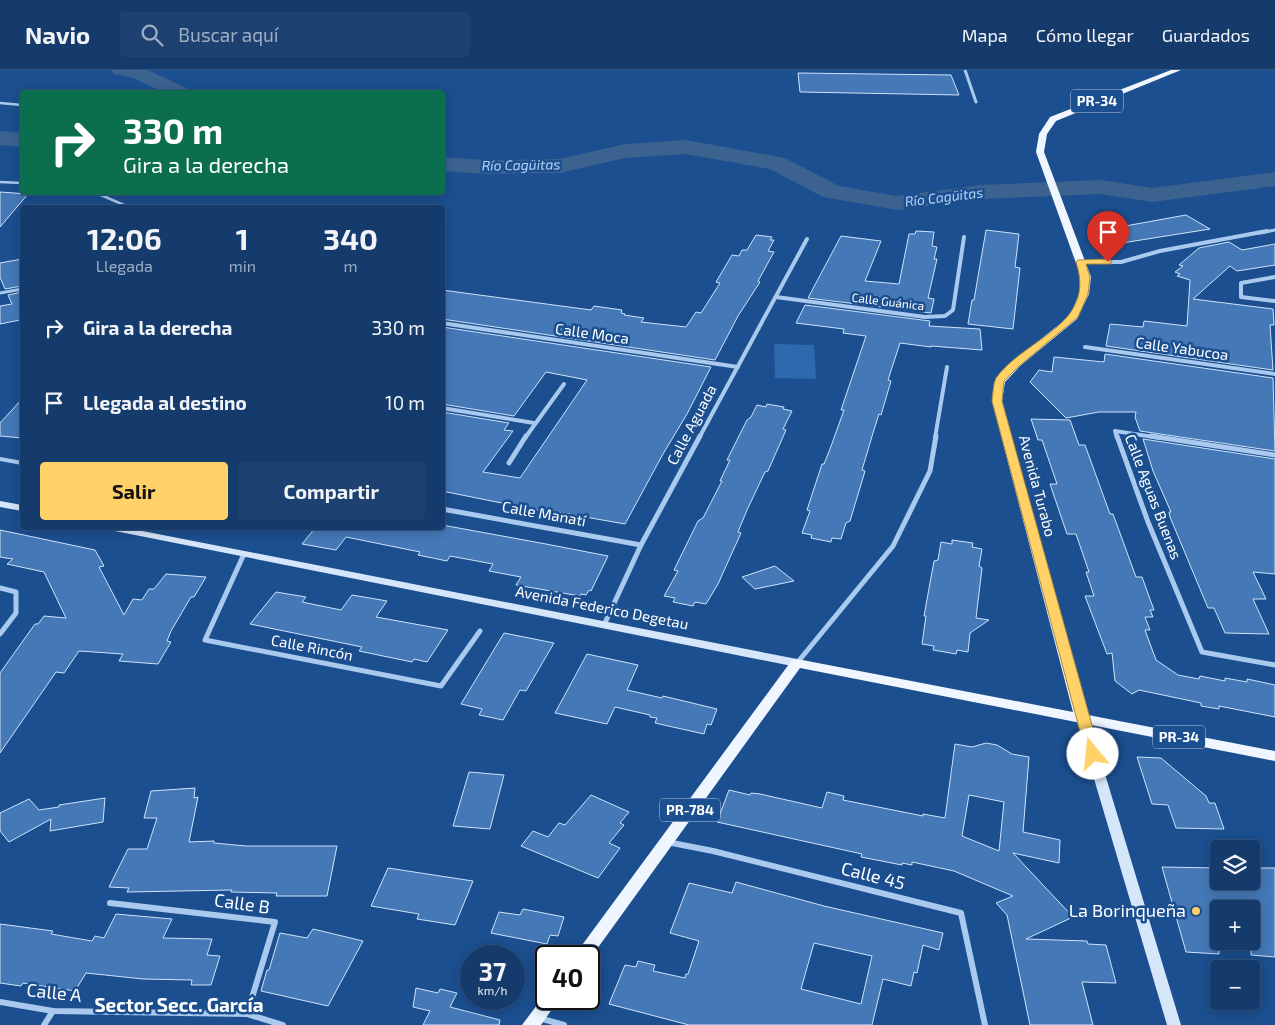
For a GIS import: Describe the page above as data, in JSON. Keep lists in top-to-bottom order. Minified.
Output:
{"streets":{"main road":["PR-34","Avenida Turabo","Avenida Federico Degetau","PR-784"],"street":["Calle Guánica","Calle Moca","Calle Yabucoa","Calle Aguada","Calle Aguas Buenas","Calle Manatí","Calle Rincón","Calle 45","Calle B","Calle A"]},"crossings":[["PR-34","Avenida Turabo"],["PR-34","Avenida Federico Degetau"],["Calle Guánica","Calle Aguada"],["Calle Moca","Calle Aguada"],["Calle Aguada","Calle Manatí"],["Calle Aguada","Avenida Federico Degetau"],["Avenida Turabo","Avenida Federico Degetau"],["Avenida Federico Degetau","Calle Rincón"],["Avenida Federico Degetau","PR-784"],["PR-784","Calle 45"],["Calle B","Calle A"]],"districts":["Sector Secc. García"],"water":["Río Cagüitas"],"places":["La Borinqueña"],"page":{"header":"Navio","search":"Buscar aquí","nav":["Mapa","Cómo llegar","Guardados"],"turn":["330 m","Gira a la derecha"],"eta":["12:06","Llegada","1","min","340","m"],"list":[{"name":"Gira a la derecha","value":"330 m"},{"name":"Llegada al destino","value":"10 m"}],"buttons":["Salir","Compartir"],"map_buttons":["+","−"],"speed":"37 km/h","limit":"40"}}
